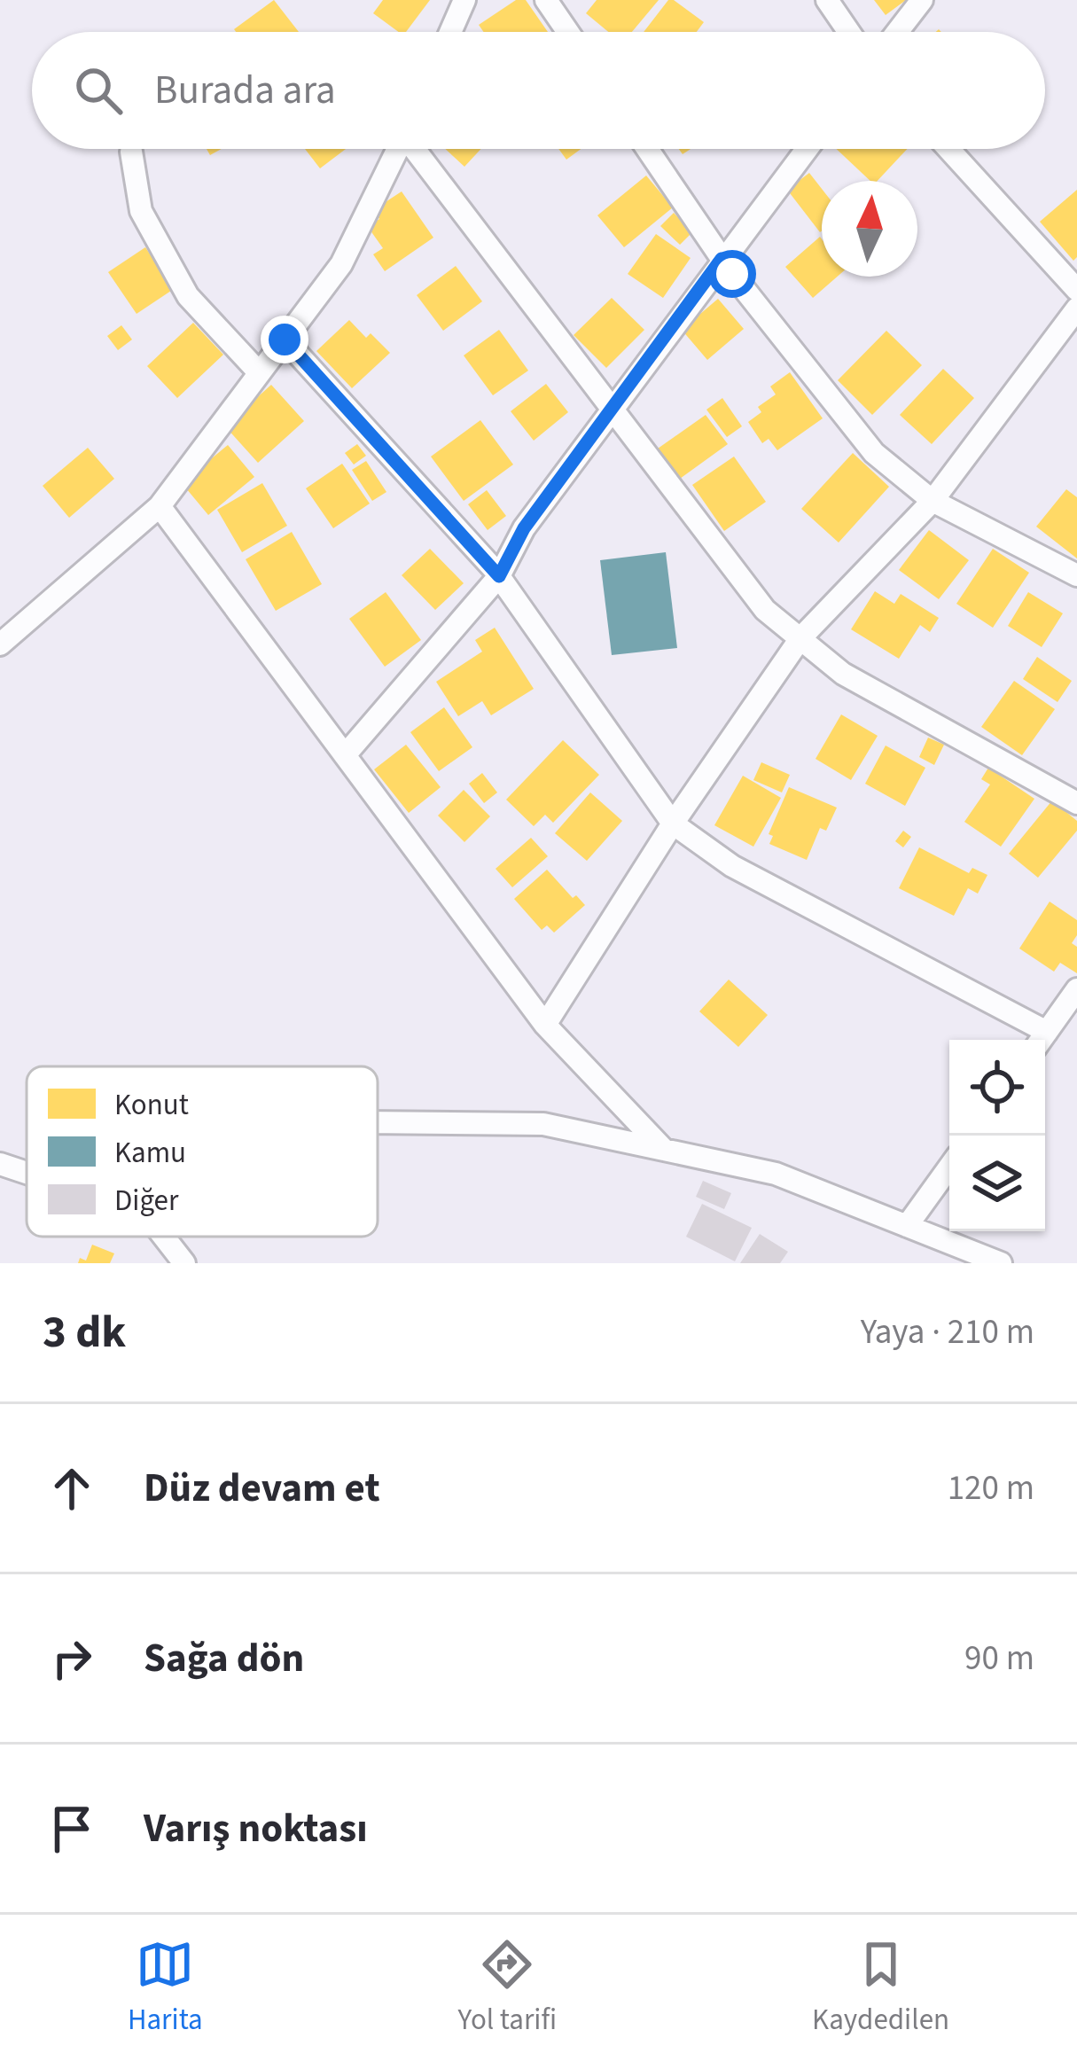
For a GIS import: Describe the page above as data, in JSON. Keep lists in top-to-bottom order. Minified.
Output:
{"legend":["Konut","Kamu","Diğer"],"north":"top","page":{"search":"Burada ara","heading":["3 dk","Yaya · 210 m"],"list":[["Düz devam et","120 m"],["Sağa dön","90 m"],"Varış noktası"],"nav":["Harita","Yol tarifi","Kaydedilen"]}}
